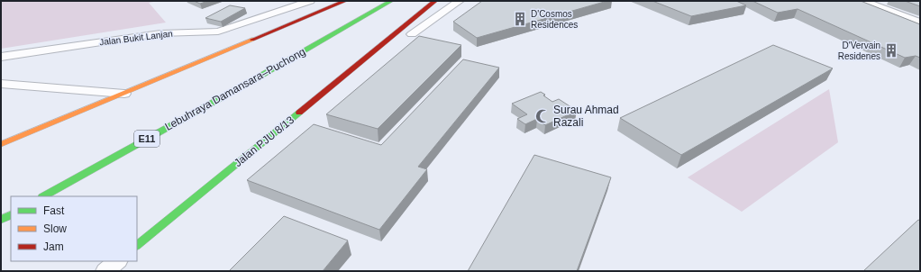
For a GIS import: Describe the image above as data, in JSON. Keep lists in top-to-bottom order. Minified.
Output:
{"streets":{"main road":["Lebuhraya Damansara–Puchong","E11","Jalan PJU 8/13"],"street":["Jalan Bukit Lanjan"]},"places":{"building":["D'Cosmos Residences","D'Vervain Residenes"],"mosque":["Surau Ahmad Razali"]},"legend":["Fast","Slow","Jam"]}
